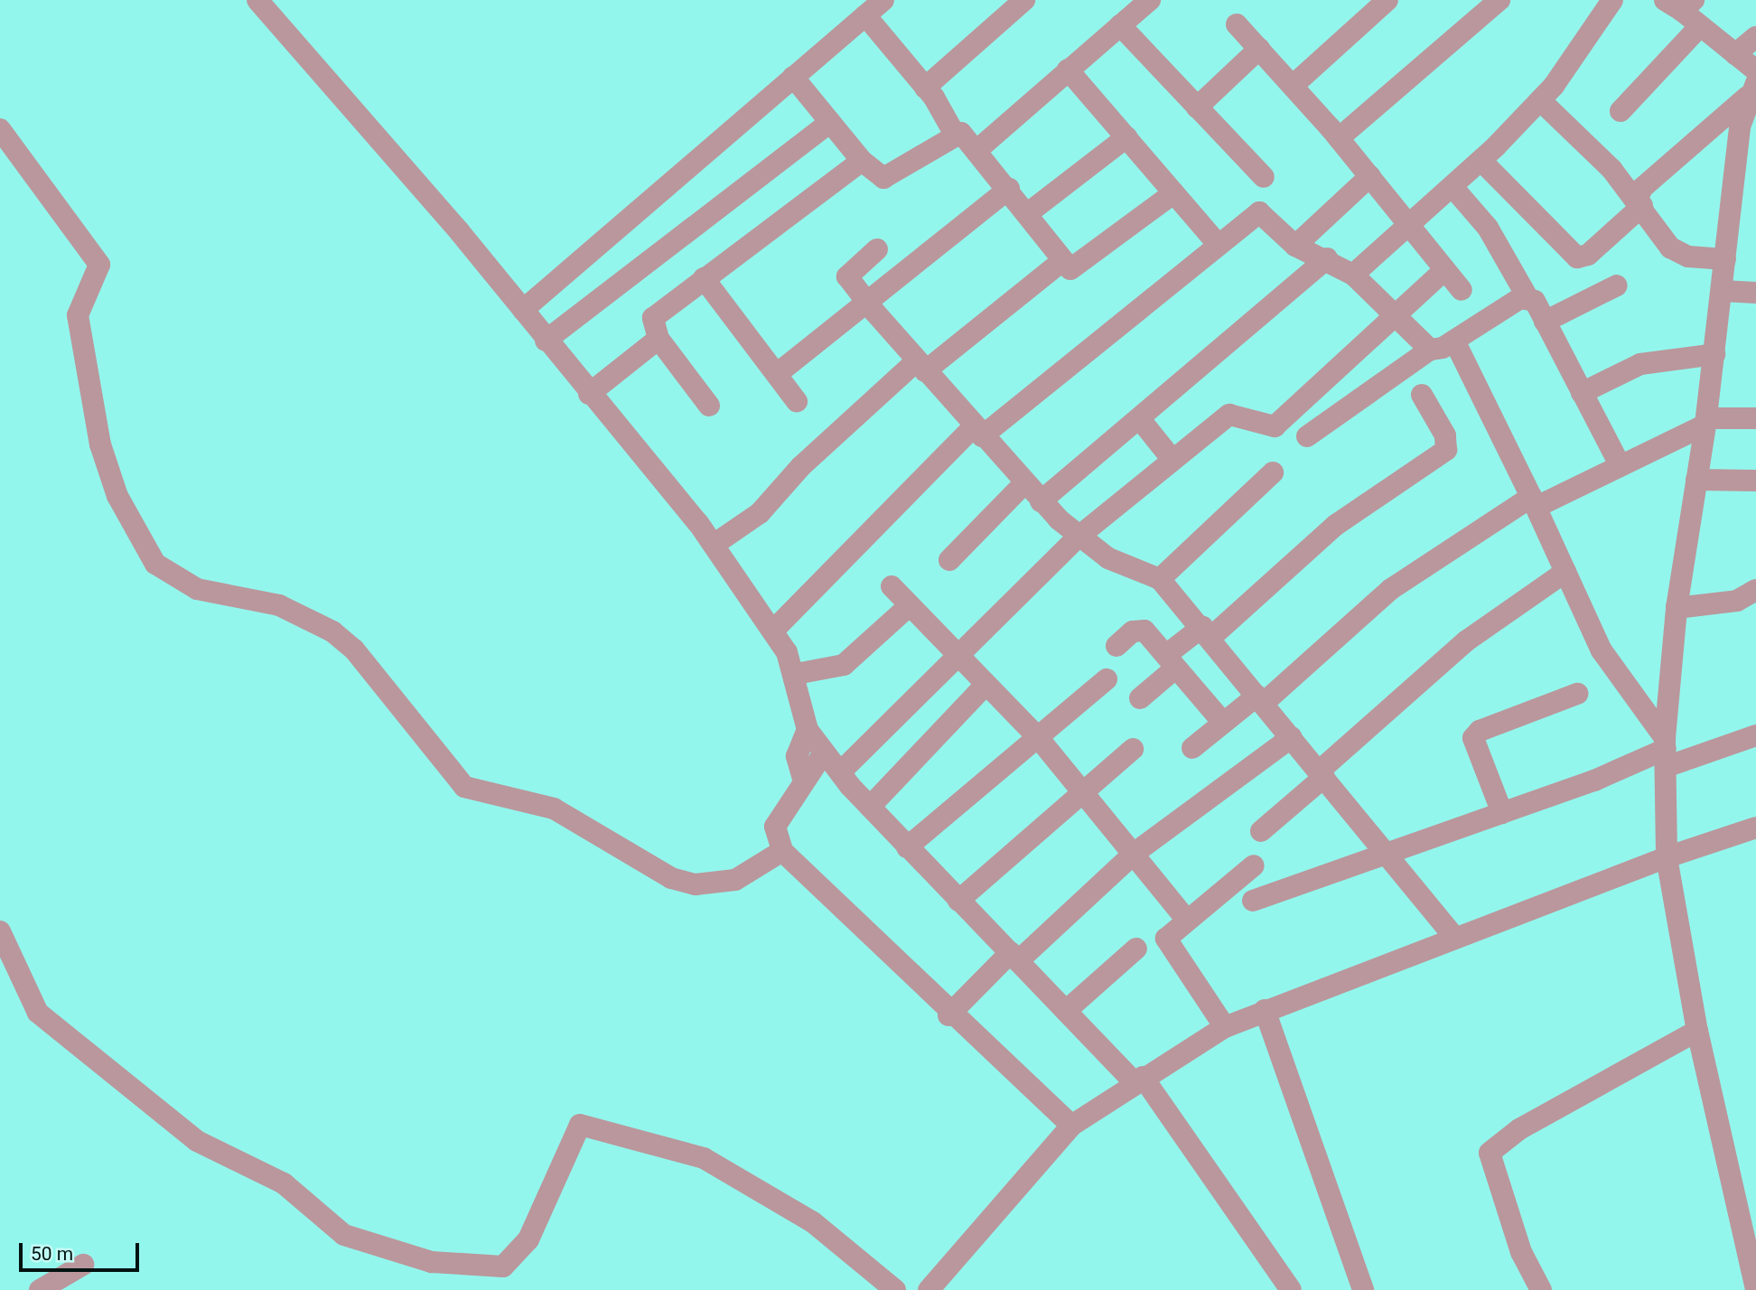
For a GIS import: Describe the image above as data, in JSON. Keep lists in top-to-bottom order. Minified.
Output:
{"scale_bar":"50 m"}
